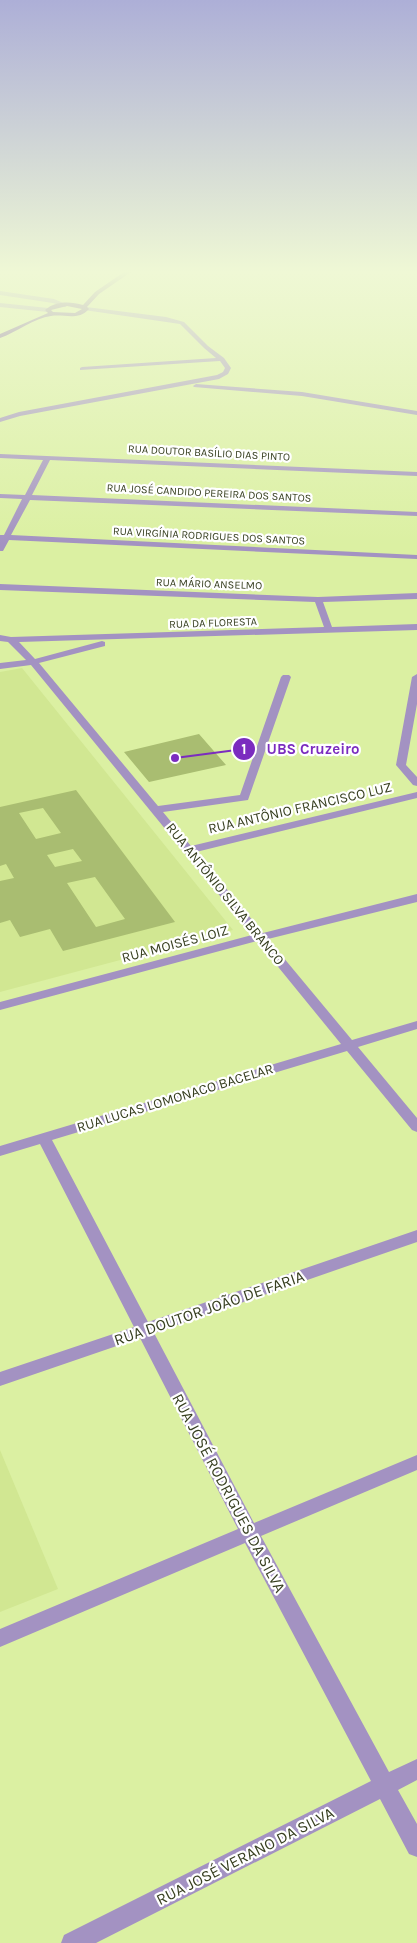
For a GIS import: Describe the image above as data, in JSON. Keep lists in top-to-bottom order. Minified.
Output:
{"streets":{"street":["RUA DOUTOR BASÍLIO DIAS PINTO","RUA JOSÉ CANDIDO PEREIRA DOS SANTOS","RUA VIRGÍNIA RODRIGUES DOS SANTOS","RUA MÁRIO ANSELMO","RUA DA FLORESTA","RUA ANTÔNIO FRANCISCO LUZ","RUA ANTÔNIO SILVA BRANCO","RUA MOISÉS LOIZ","RUA LUCAS LOMONACO BACELAR","RUA DOUTOR JOÃO DE FARIA","RUA JOSÉ RODRIGUES DA SILVA","RUA JOSÉ VERANO DA SILVA"]},"crossings":[["RUA ANTÔNIO FRANCISCO LUZ","RUA ANTÔNIO SILVA BRANCO"],["RUA ANTÔNIO SILVA BRANCO","RUA MOISÉS LOIZ"],["RUA ANTÔNIO SILVA BRANCO","RUA LUCAS LOMONACO BACELAR"],["RUA LUCAS LOMONACO BACELAR","RUA JOSÉ RODRIGUES DA SILVA"],["RUA DOUTOR JOÃO DE FARIA","RUA JOSÉ RODRIGUES DA SILVA"],["RUA JOSÉ RODRIGUES DA SILVA","RUA JOSÉ VERANO DA SILVA"]],"places":["UBS Cruzeiro"]}
